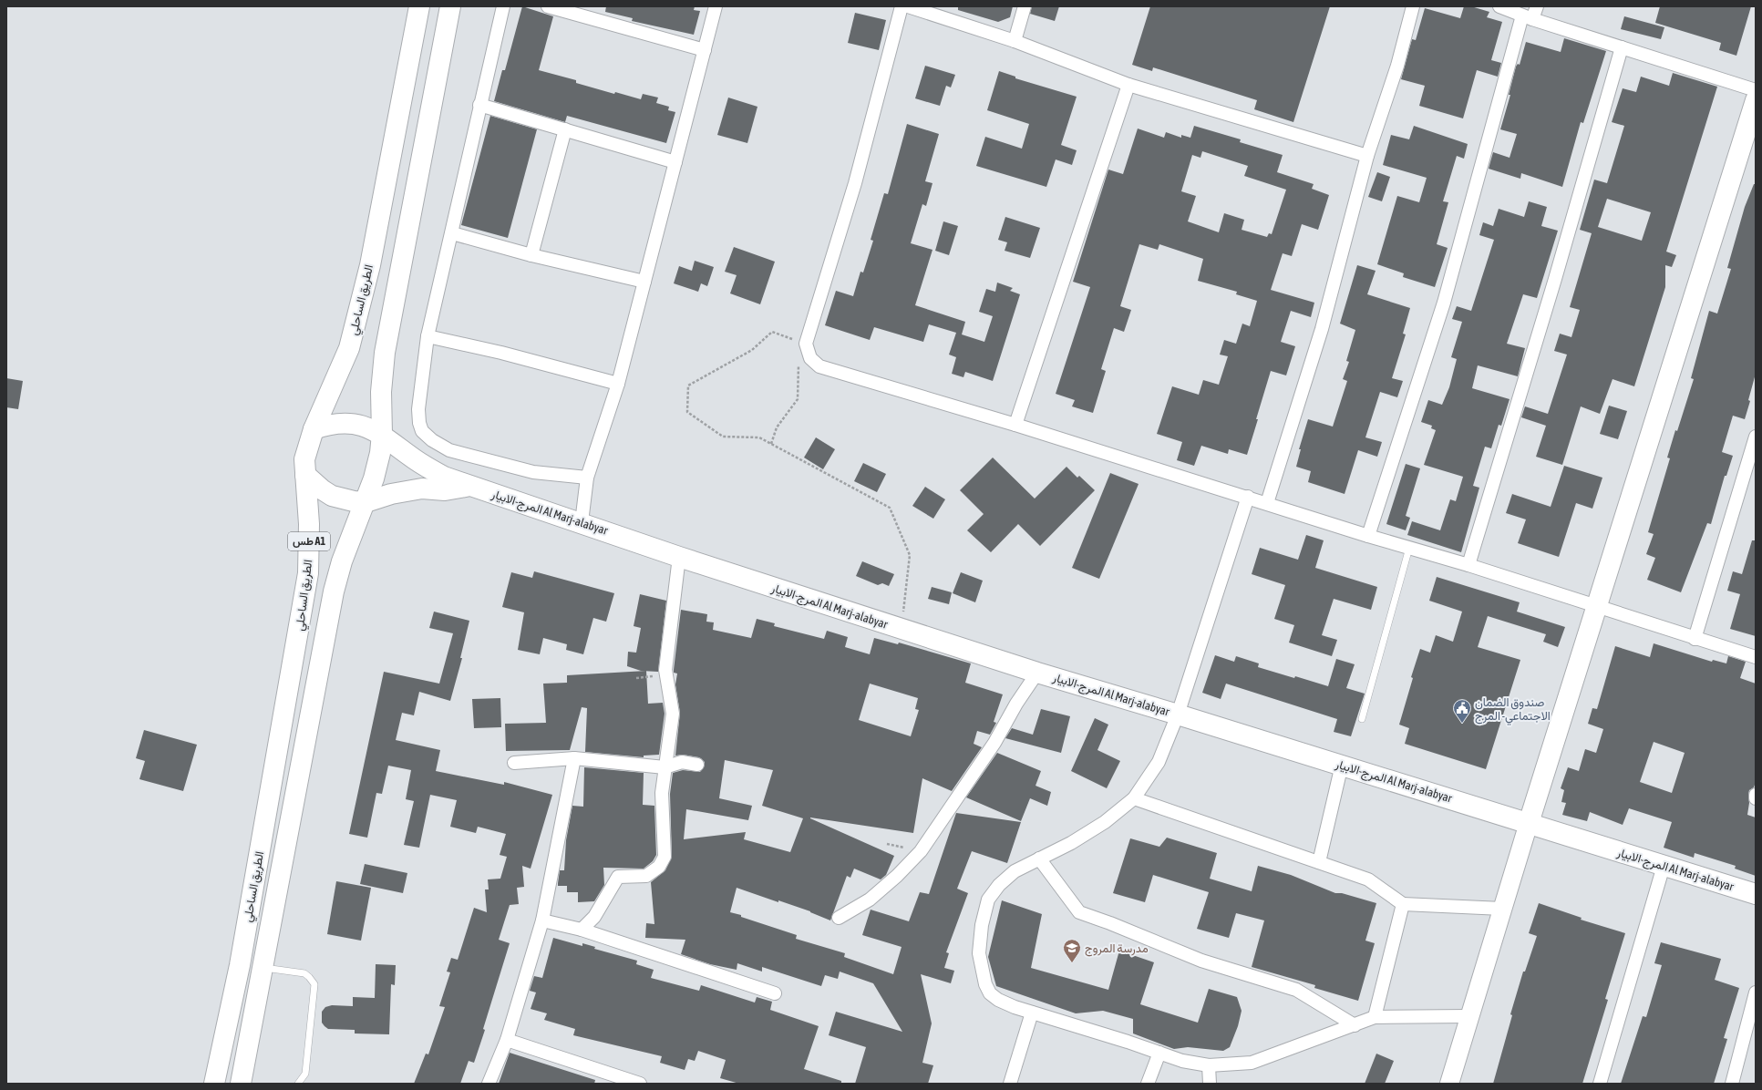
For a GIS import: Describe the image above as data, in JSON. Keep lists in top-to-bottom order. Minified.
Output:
{"streets":{"main road":["الطريق الساحلي","المرج-الابيار Al Marj-alabyar","طس A1"]},"crossings":[["الطريق الساحلي","المرج-الابيار Al Marj-alabyar"],["الطريق الساحلي","طس A1"],["المرج-الابيار Al Marj-alabyar","طس A1"]],"places":{"public building":["صندوق الضمان الاجتماعي- المرج"],"school or university":["مدرسة المروج"]}}
